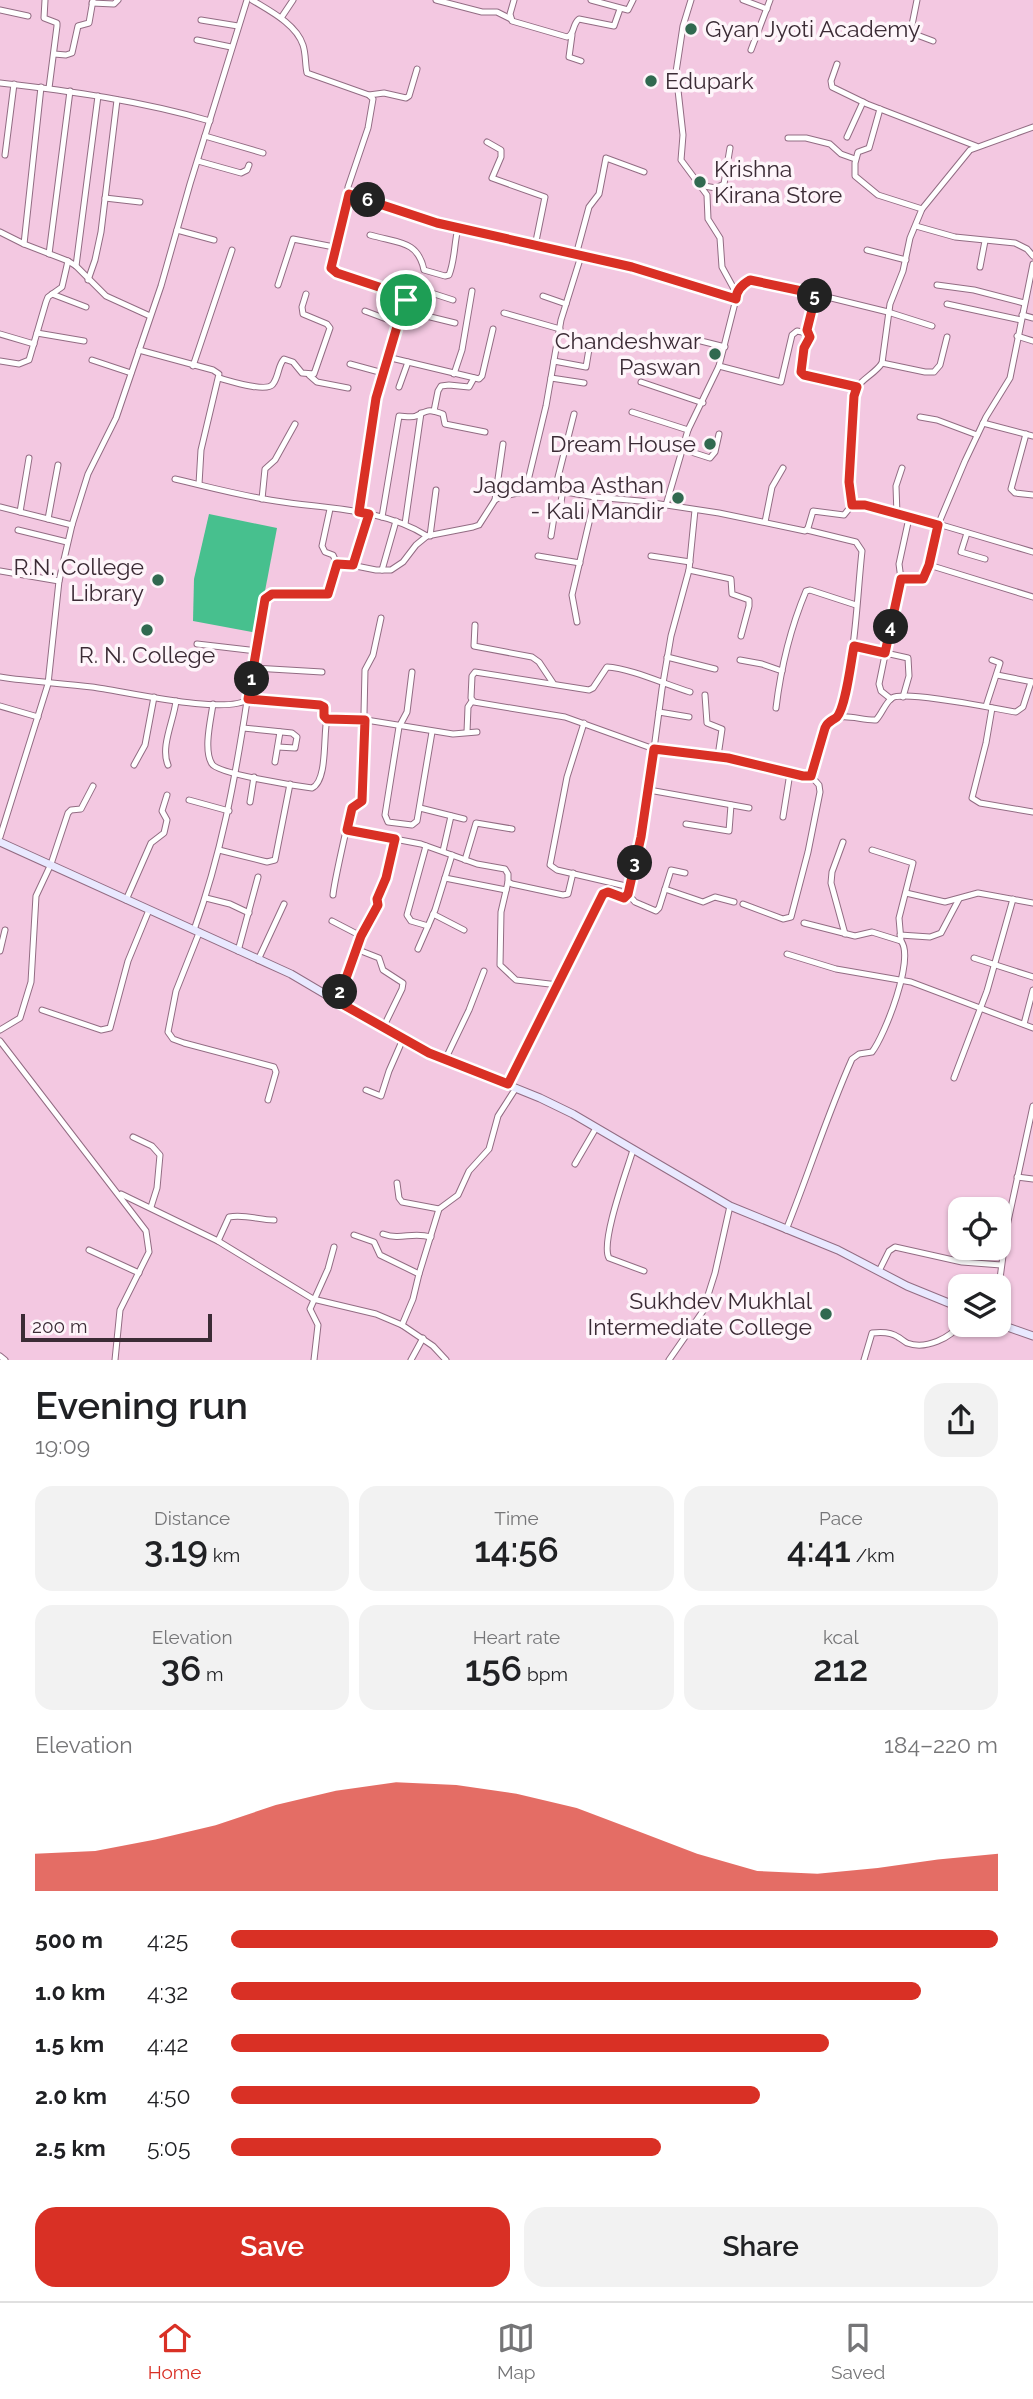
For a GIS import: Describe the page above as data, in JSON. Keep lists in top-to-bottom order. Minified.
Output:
{"places":["Gyan Jyoti Academy","Edupark","Krishna Kirana Store","Chandeshwar Paswan","Dream House","Jagdamba Asthan - Kali Mandir","R.N. College Library","R. N. College","Sukhdev Mukhlal Intermediate College"],"scale_bar":"200 m","page":{"pins":["6","5","4","1","3","2"],"scale":"200 m","heading":["Evening run","19:09"],"stats":[["Distance","3.19 km"],["Time","14:56"],["Pace","4:41 /km"],["Elevation","36 m"],["Heart rate","156 bpm"],["kcal","212"]],"chart":["Elevation","184–220 m"],"list":[{"name":"500 m","note":"4:25"},{"name":"1.0 km","note":"4:32"},{"name":"1.5 km","note":"4:42"},{"name":"2.0 km","note":"4:50"},{"name":"2.5 km","note":"5:05"}],"buttons":["Save","Share"],"tabs":["Home","Map","Saved"]}}
